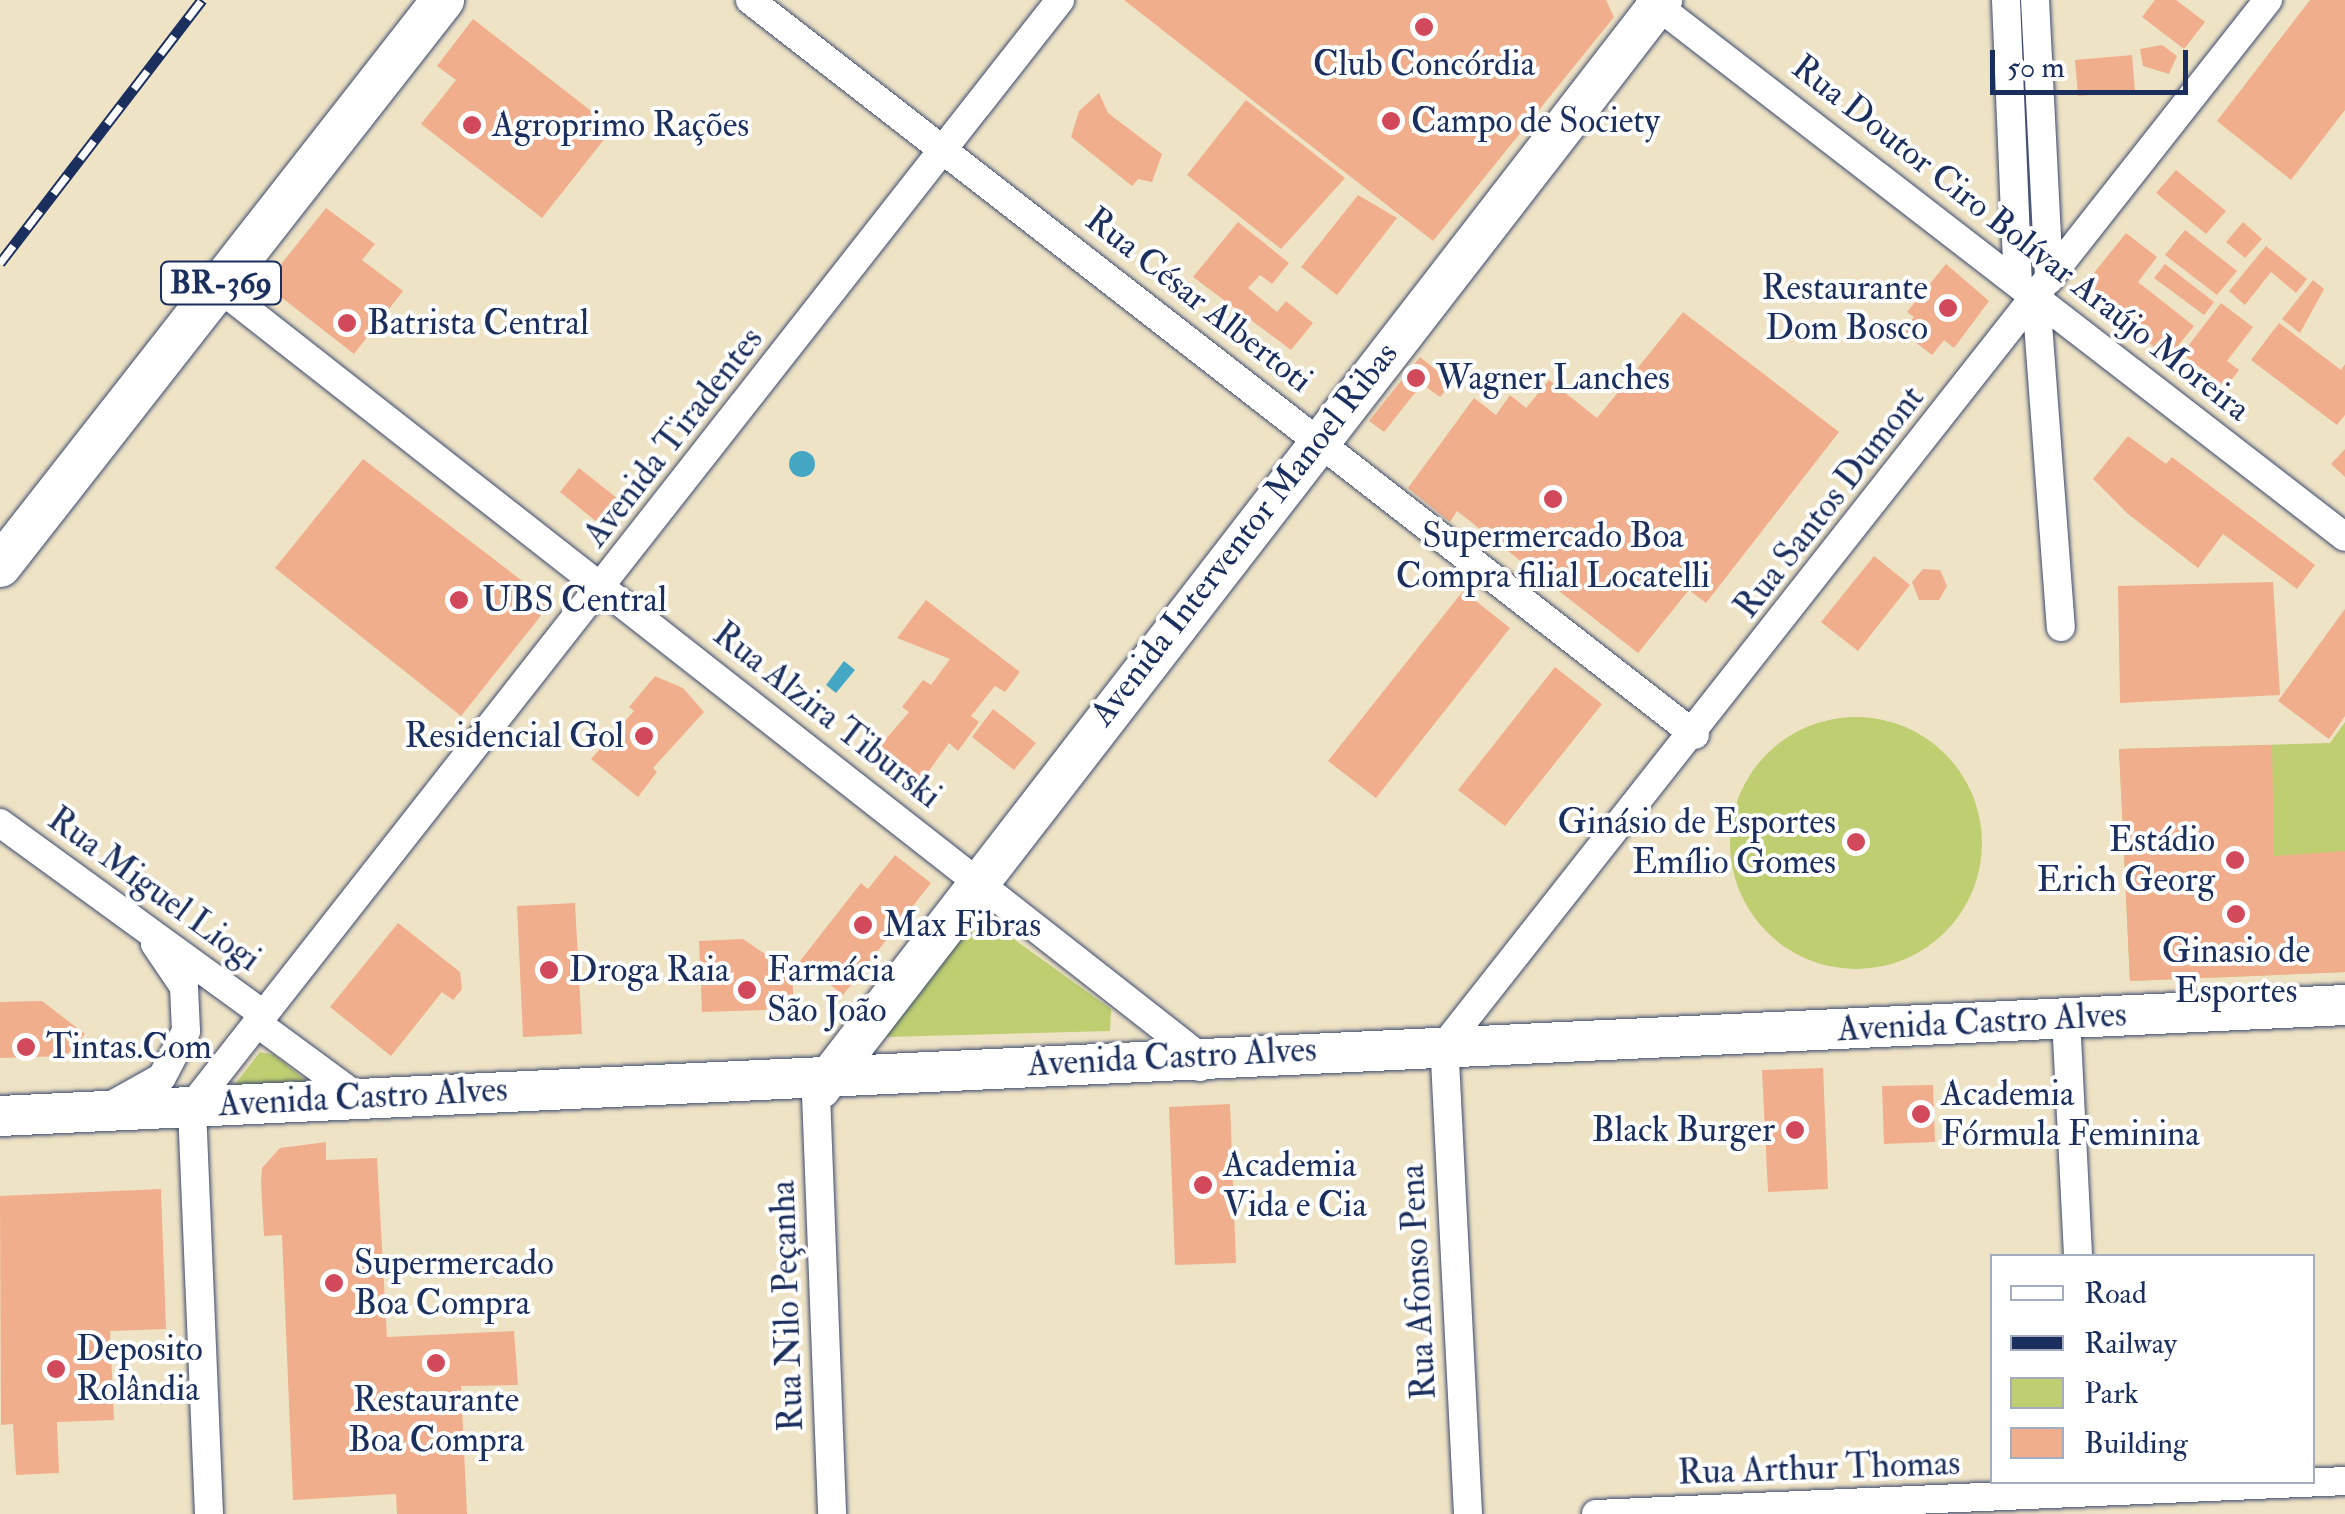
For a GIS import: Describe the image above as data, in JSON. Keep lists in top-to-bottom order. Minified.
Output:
{"streets":{"main road":["BR-369","Avenida Interventor Manoel Ribas","Avenida Castro Alves"],"street":["Rua Doutor Ciro Bolívar Araújo Moreira","Rua César Albertoti","Avenida Tiradentes","Rua Santos Dumont","Rua Alzira Tiburski","Rua Miguel Liogi","Rua Afonso Pena","Rua Nilo Peçanha","Rua Arthur Thomas"]},"crossings":[["Rua Doutor Ciro Bolívar Araújo Moreira","Rua Santos Dumont"],["Rua Doutor Ciro Bolívar Araújo Moreira","Avenida Interventor Manoel Ribas"],["BR-369","Rua Alzira Tiburski"],["Rua César Albertoti","Avenida Tiradentes"],["Rua César Albertoti","Rua Santos Dumont"],["Rua César Albertoti","Avenida Interventor Manoel Ribas"],["Avenida Tiradentes","Rua Alzira Tiburski"],["Avenida Tiradentes","Rua Miguel Liogi"],["Avenida Tiradentes","Avenida Castro Alves"],["Rua Santos Dumont","Avenida Castro Alves"],["Rua Santos Dumont","Rua Afonso Pena"],["Avenida Interventor Manoel Ribas","Rua Alzira Tiburski"],["Avenida Interventor Manoel Ribas","Avenida Castro Alves"],["Avenida Interventor Manoel Ribas","Rua Nilo Peçanha"],["Rua Alzira Tiburski","Avenida Castro Alves"],["Rua Miguel Liogi","Avenida Castro Alves"],["Avenida Castro Alves","Rua Afonso Pena"],["Avenida Castro Alves","Rua Nilo Peçanha"]],"places":["Club Concórdia","Campo de Society","Agroprimo Rações","Restaurante Dom Bosco","Batrista Central","Wagner Lanches","Supermercado Boa Compra filial Locatelli","UBS Central","Residencial Gol","Ginásio de Esportes Emílio Gomes","Estádio Erich Georg","Ginasio de Esportes","Max Fibras","Droga Raia","Farmácia São João","Tintas.Com","Academia Fórmula Feminina","Black Burger","Academia Vida e Cia","Supermercado Boa Compra","Restaurante Boa Compra","Deposito Rolândia"],"legend":["Road","Railway","Park","Building"],"scale_bar":"50 m"}
